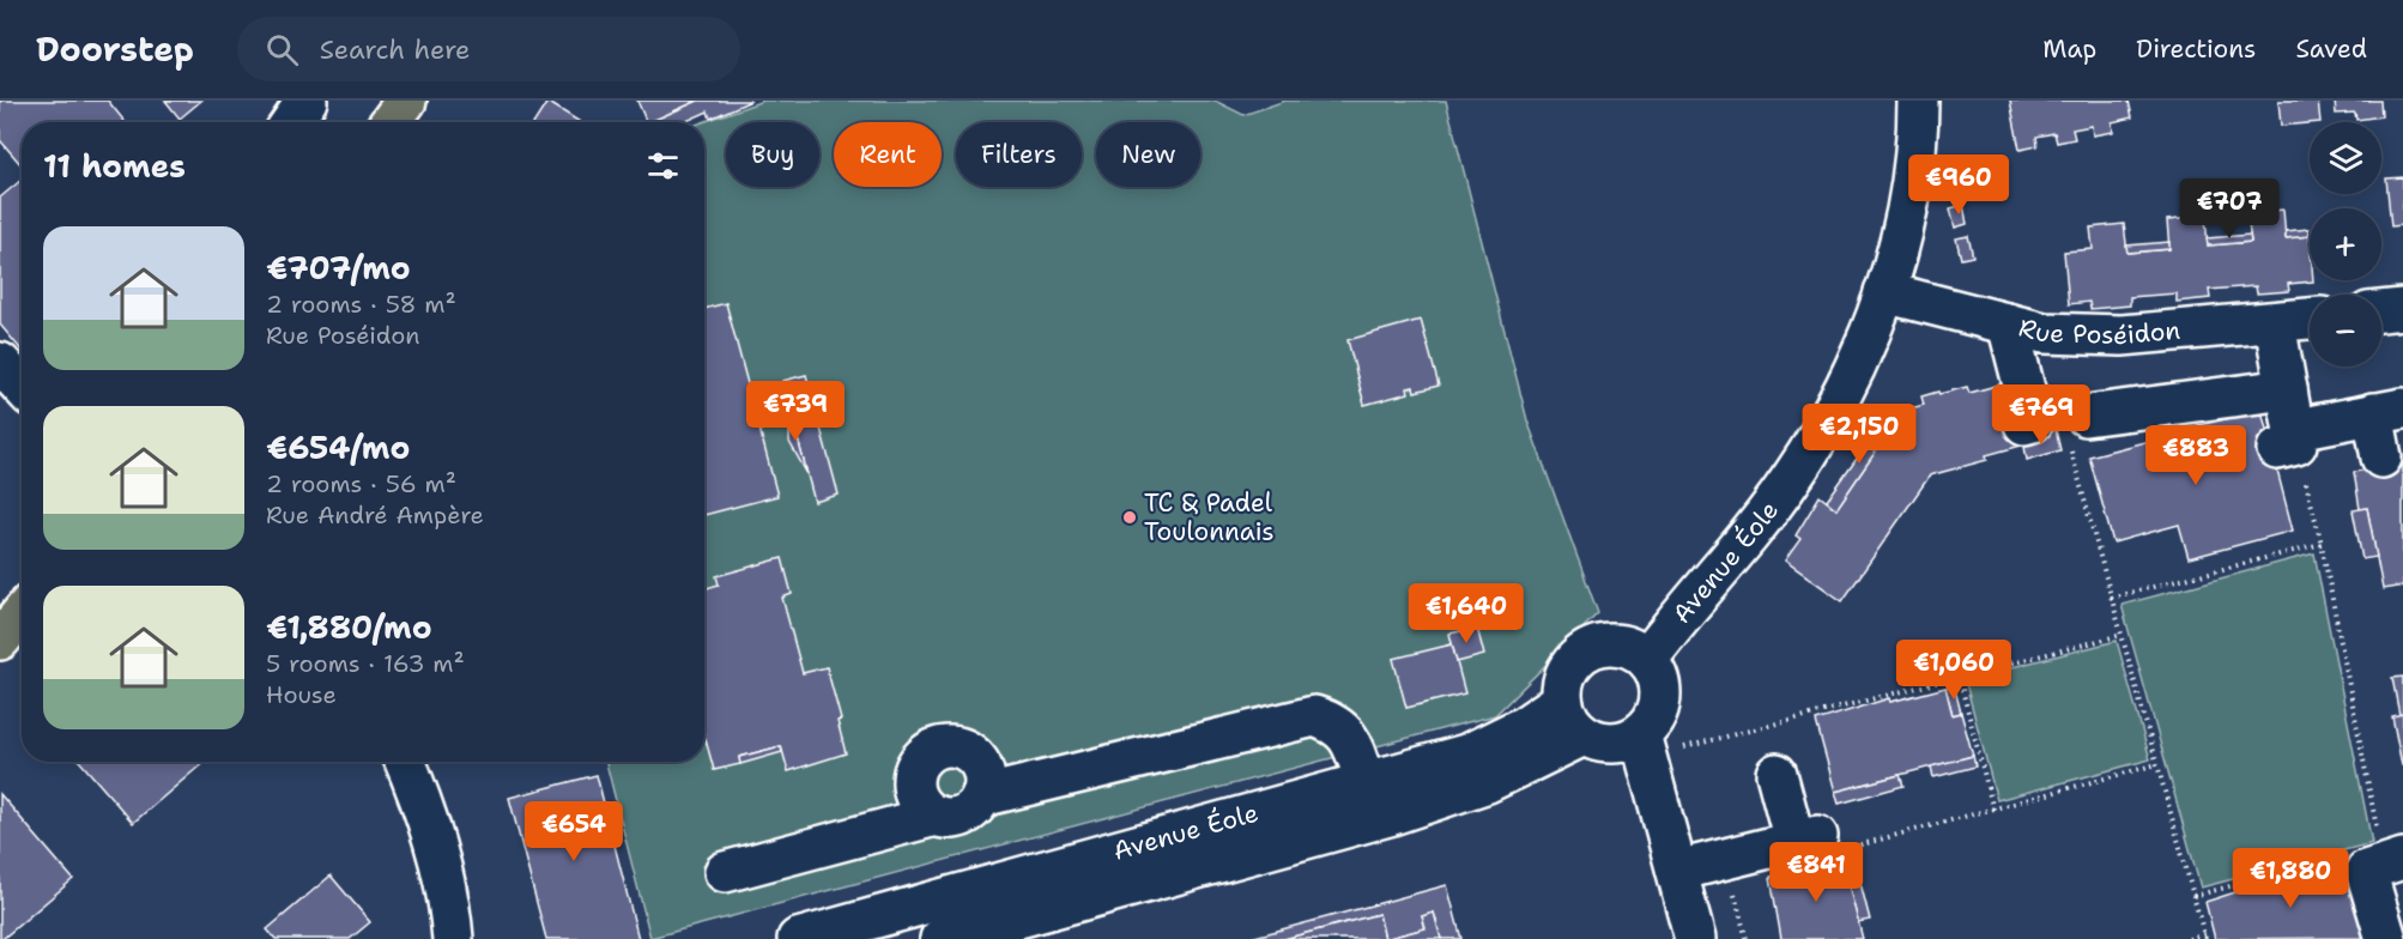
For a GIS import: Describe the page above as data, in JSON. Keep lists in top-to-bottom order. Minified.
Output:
{"streets":{"street":["Rue Poséidon","Avenue Éole"]},"crossings":[["Rue Poséidon","Avenue Éole"]],"places":["TC & Padel Toulonnais"],"page":{"header":"Doorstep","search":"Search here","nav":["Map","Directions","Saved"],"map_buttons":["+","−"],"chip":["Buy","Rent","Filters","New"],"heading":"11 homes","price":["€960","€707","€739","€769","€2,150","€883","€1,640","€1,060","€654","€841","€1,880"],"list":[{"name":"€707/mo","note":"2 rooms · 58 m² · Rue Poséidon"},{"name":"€654/mo","note":"2 rooms · 56 m² · Rue André Ampère"},{"name":"€1,880/mo","note":"5 rooms · 163 m² · House"}]}}
